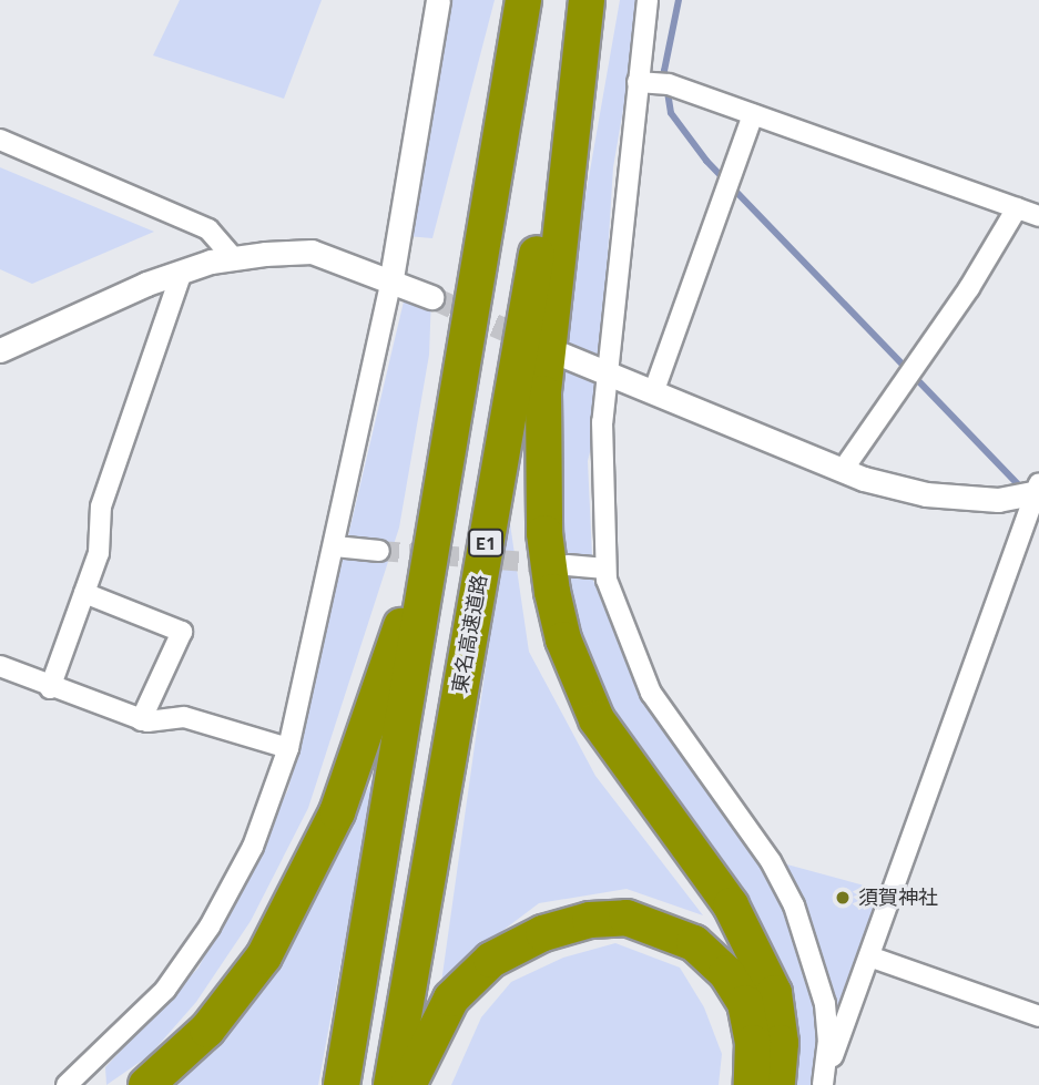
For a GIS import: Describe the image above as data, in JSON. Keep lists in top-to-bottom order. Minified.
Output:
{"streets":{"highway":["E1","東名高速道路"]},"places":["須賀神社"]}
